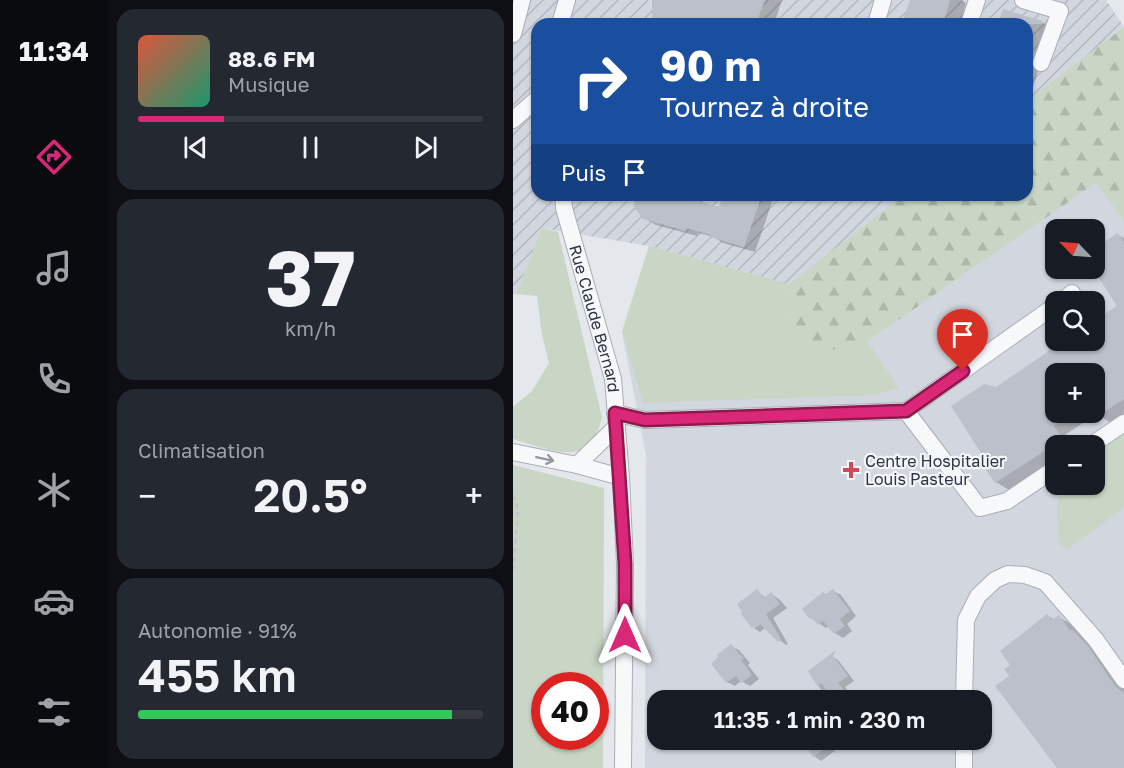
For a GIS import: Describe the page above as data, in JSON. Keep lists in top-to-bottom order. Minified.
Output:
{"streets":{"street":["Rue Claude Bernard"]},"places":{"health":["Centre Hospitalier Louis Pasteur"]},"north":"top left","page":{"tabs":"11:34","turn":["90 m","Tournez à droite"],"song":["88.6 FM","Musique"],"then":"Puis","tile":[["37","km/h"],"Climatisation",["Autonomie · 91%","455 km"]],"map_buttons":["+","−"],"heat":["−","20.5°","+"],"limit":"40","trip":"11:35 · 1 min · 230 m"}}
